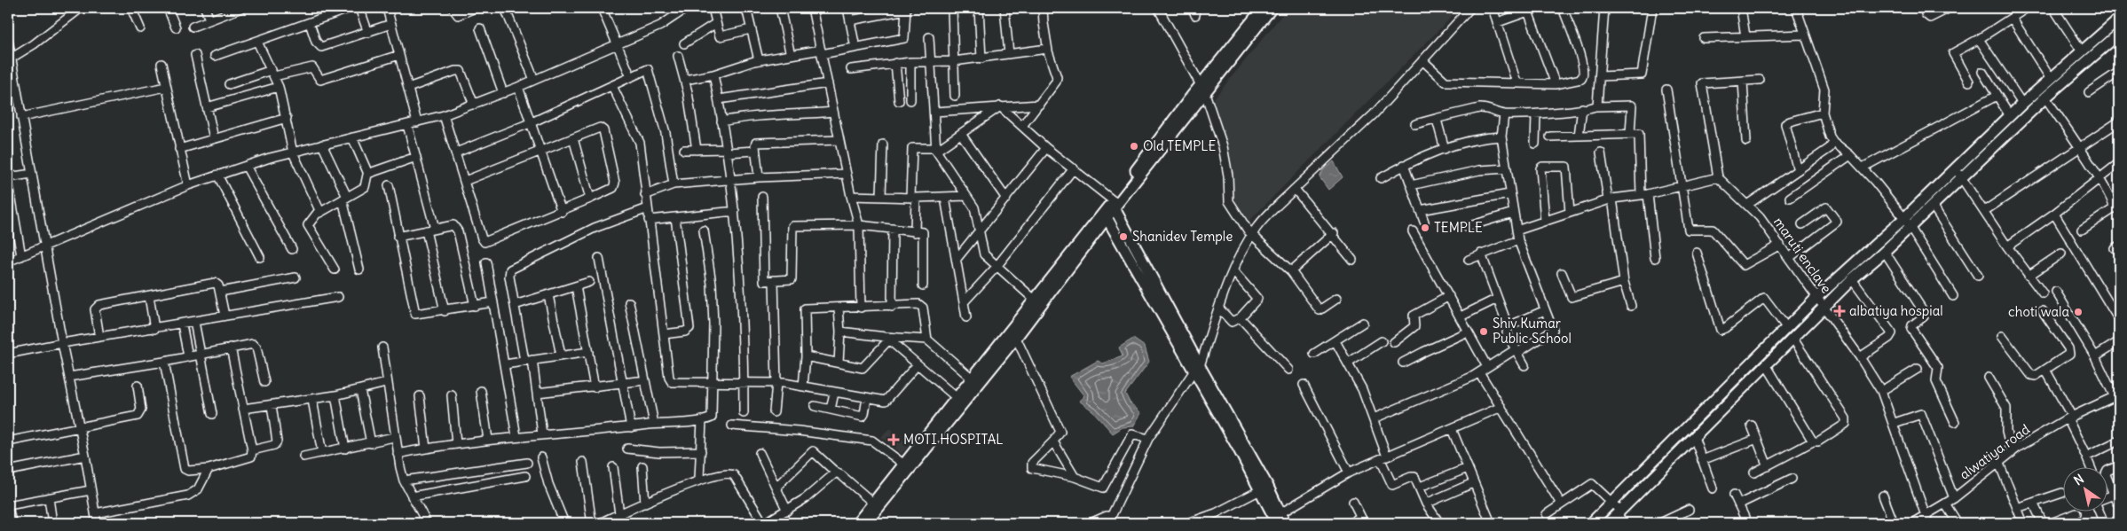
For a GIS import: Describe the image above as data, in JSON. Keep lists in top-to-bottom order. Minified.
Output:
{"streets":{"street":["maruti enclave","alwatiya road"]},"crossings":[["maruti enclave","alwatiya road"]],"places":{"other":["Old TEMPLE","TEMPLE","Shanidev Temple","choti wala","Shiv Kumar Public School"],"health":["albatiya hospial","MOTI HOSPITAL"]},"north":"top left"}
